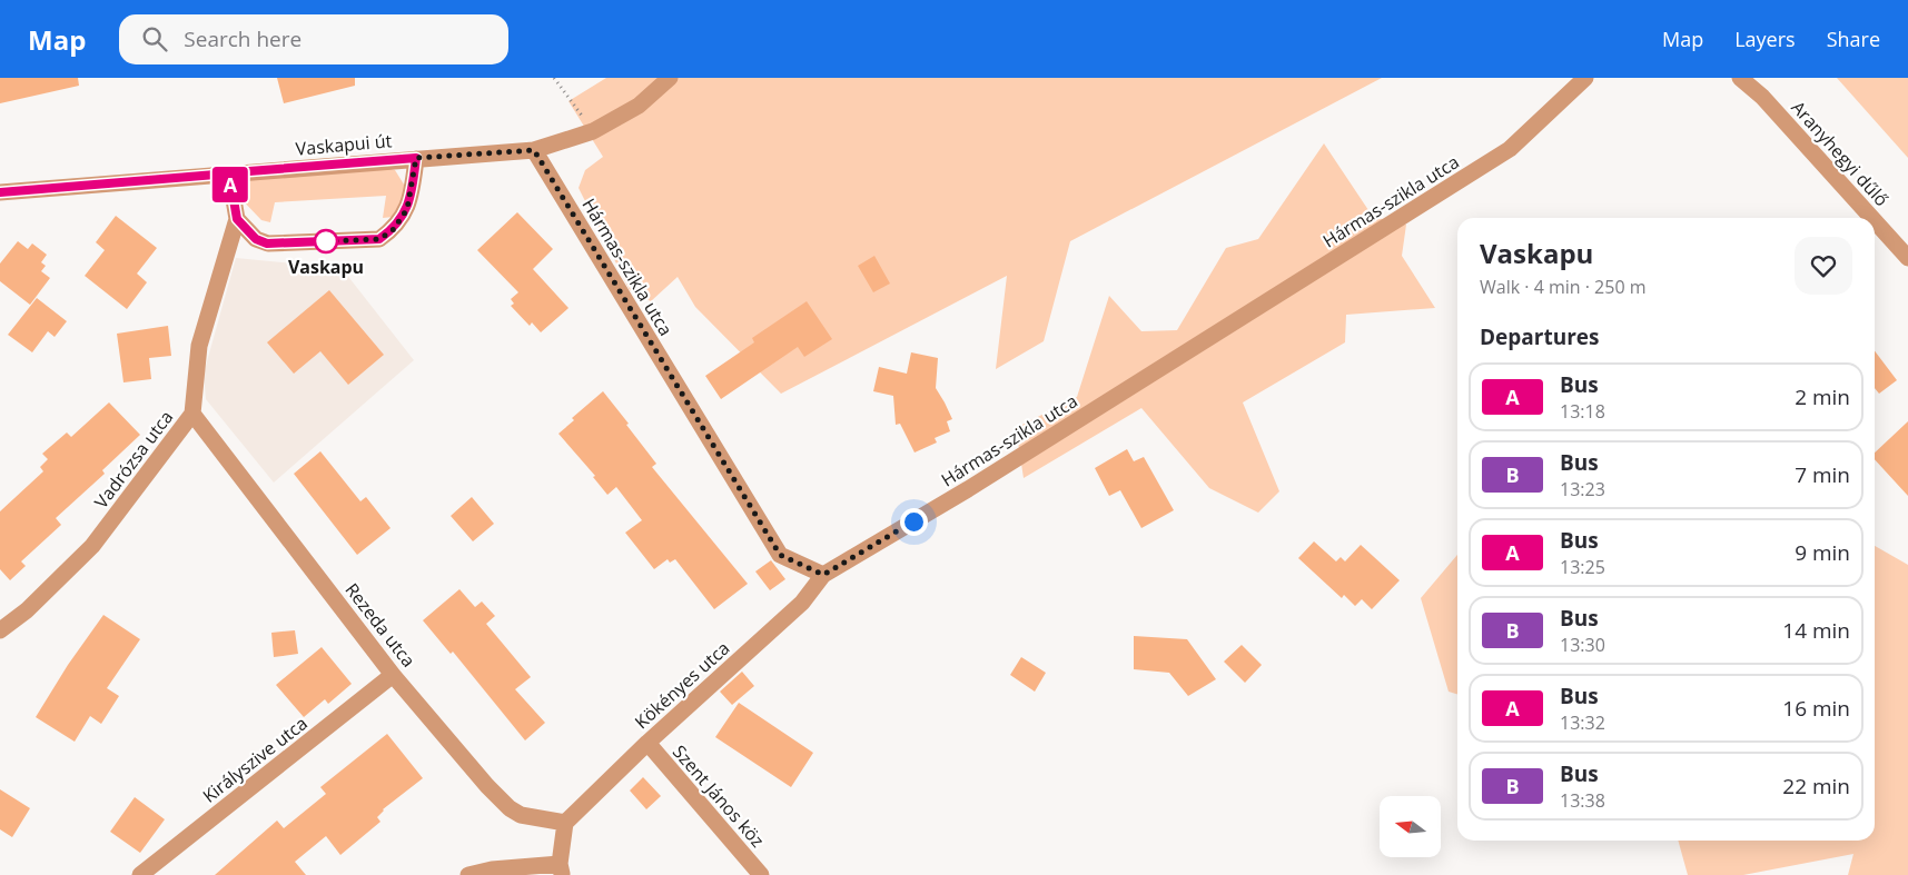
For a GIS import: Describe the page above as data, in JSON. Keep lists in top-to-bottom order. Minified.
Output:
{"streets":{"street":["Vaskapui út","Aranyhegyi dűlő","Hármas-szikla utca","Vadrózsa utca","Rezeda utca","Kökényes utca","Királyszive utca","Szent János köz"]},"crossings":[["Vaskapui út","Hármas-szikla utca"],["Vaskapui út","Vadrózsa utca"],["Hármas-szikla utca","Kökényes utca"],["Vadrózsa utca","Rezeda utca"],["Rezeda utca","Kökényes utca"],["Rezeda utca","Királyszive utca"],["Kökényes utca","Szent János köz"]],"places":["Vaskapu"],"lines":["bus line A"],"north":"left","page":{"header":"Map","search":"Search here","nav":["Map","Layers","Share"],"on_map":"A","heading":[["Vaskapu","Walk · 4 min · 250 m"],"Departures"],"list":[{"mark":"A","name":"Bus","note":"13:18","value":"2 min"},{"mark":"B","name":"Bus","note":"13:23","value":"7 min"},{"mark":"A","name":"Bus","note":"13:25","value":"9 min"},{"mark":"B","name":"Bus","note":"13:30","value":"14 min"},{"mark":"A","name":"Bus","note":"13:32","value":"16 min"},{"mark":"B","name":"Bus","note":"13:38","value":"22 min"}]}}
